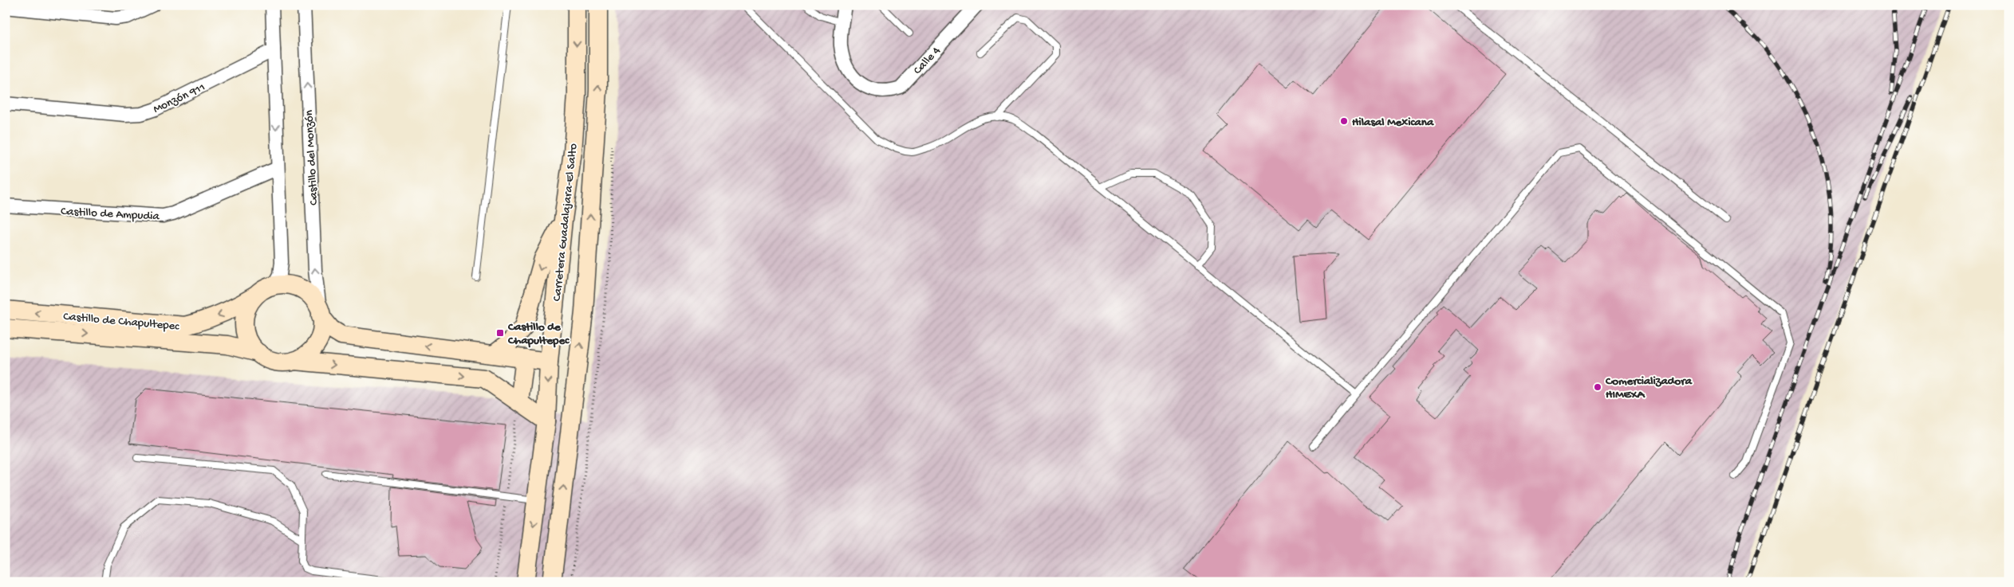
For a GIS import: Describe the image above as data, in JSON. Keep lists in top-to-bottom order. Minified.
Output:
{"streets":{"main road":["Carretera Guadalajara-El Salto","Castillo de Chapultepec"],"street":["Calle 4","Monzón 911","Castillo del Monzón","Castillo de Ampudia"]},"crossings":[["Castillo del Monzón","Castillo de Chapultepec"]],"places":{"other":["Hilasal Mexicana","Comercializadora HIMEXA"],"transit":["Castillo de Chapultepec"]}}
